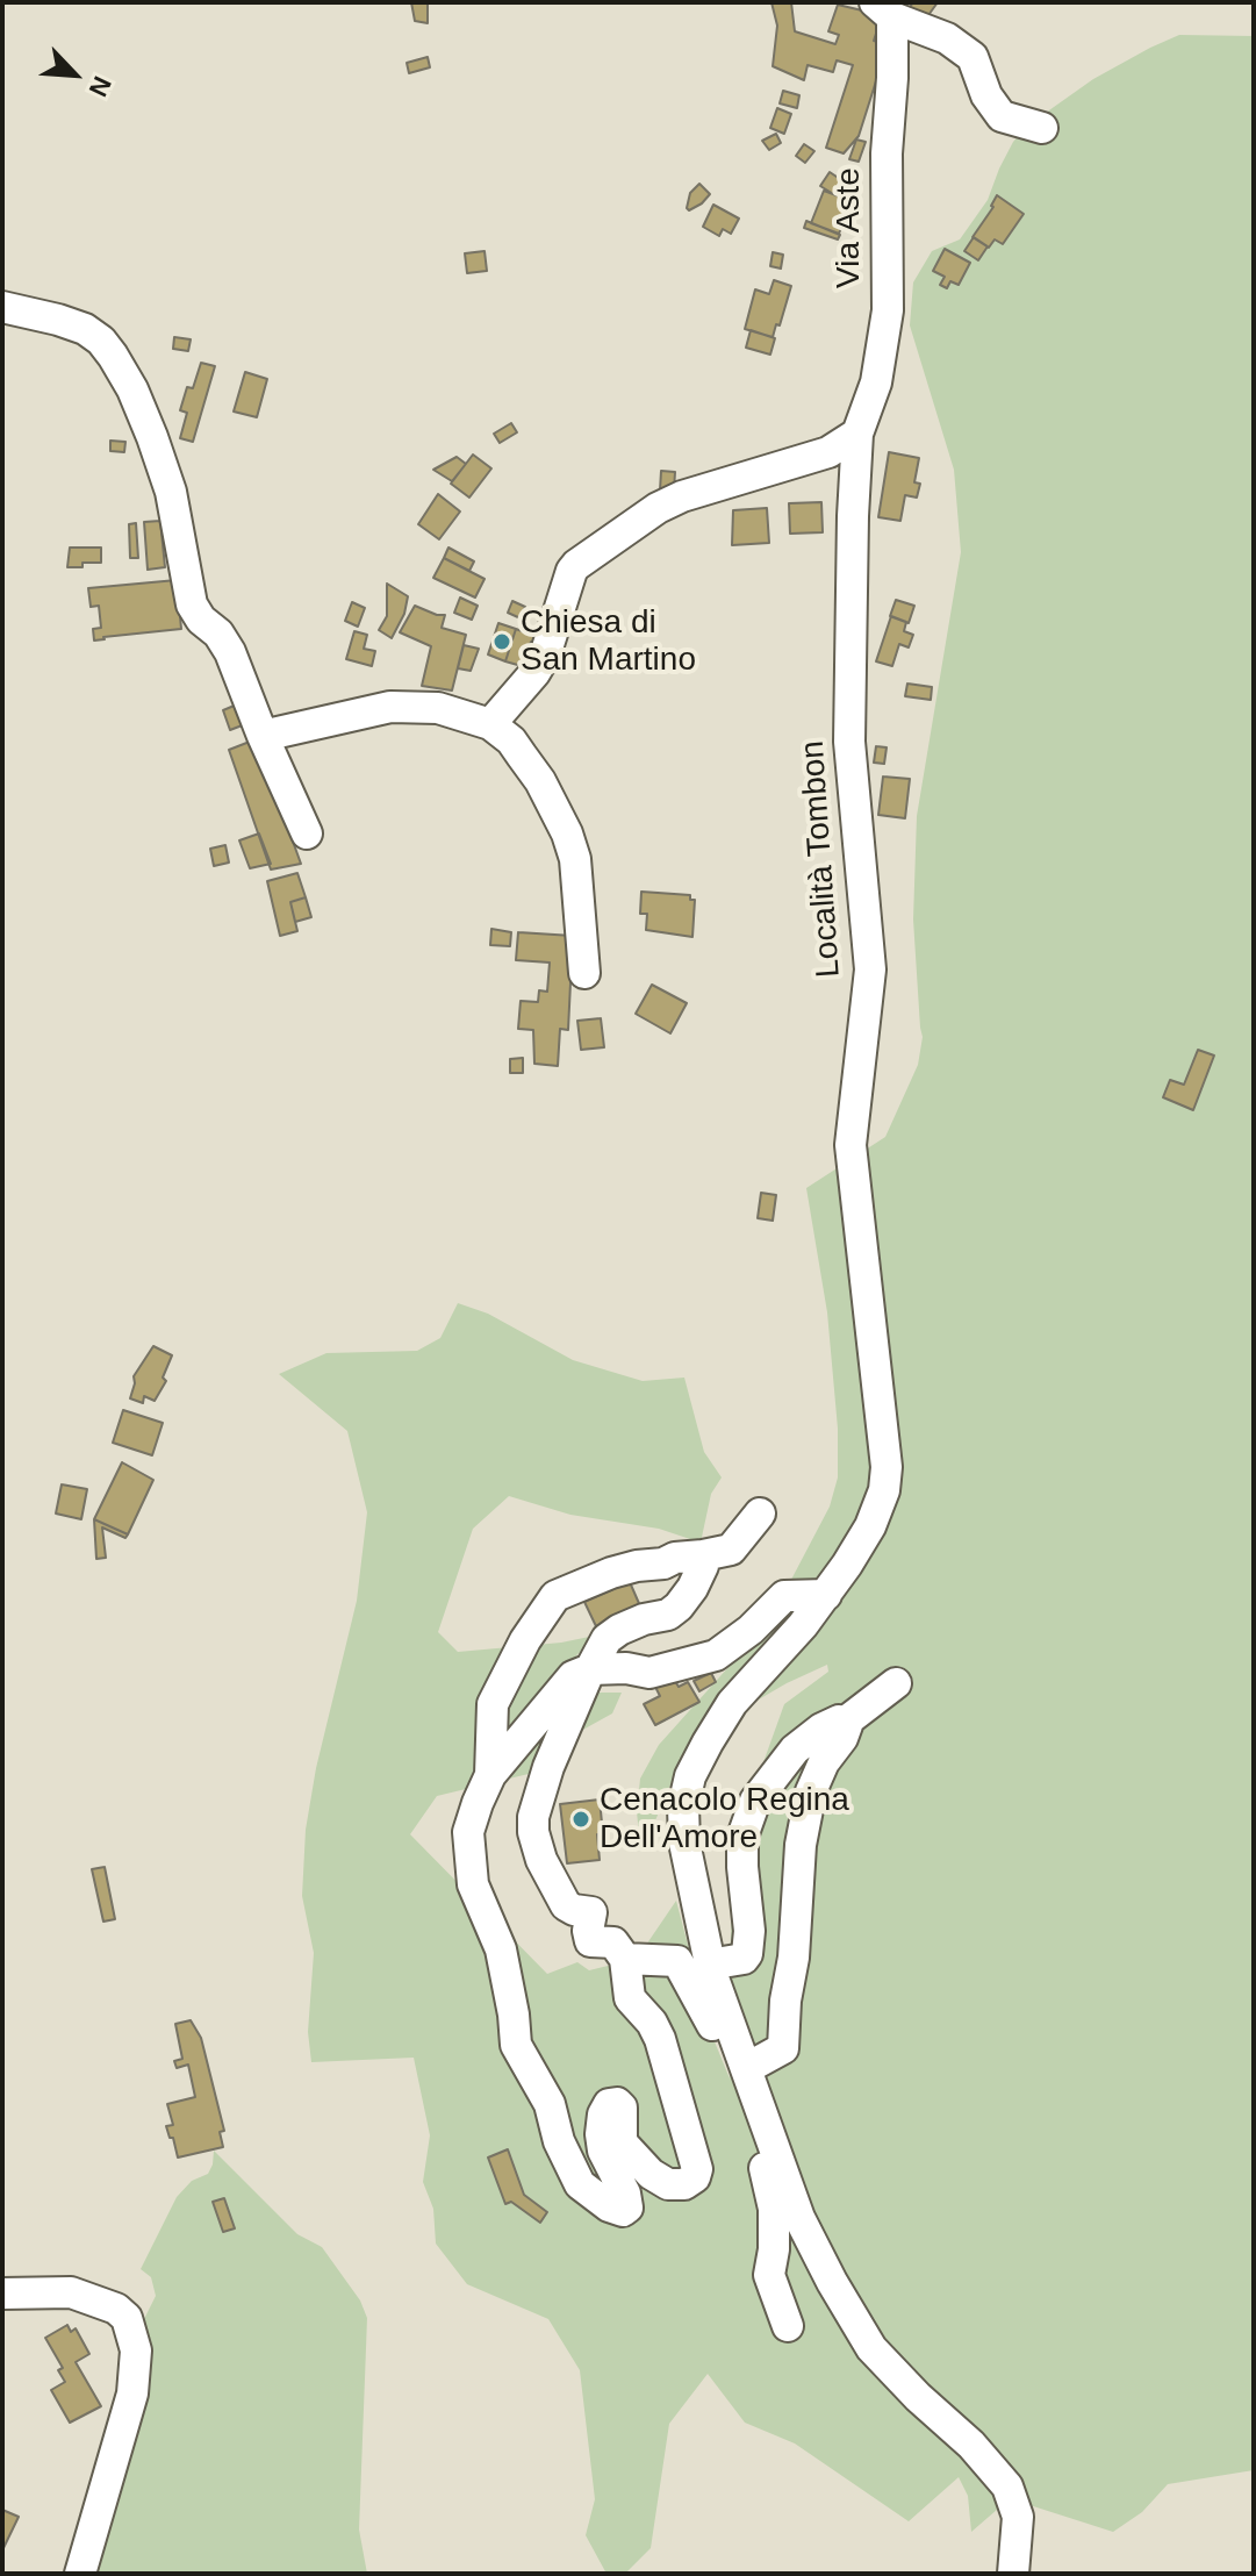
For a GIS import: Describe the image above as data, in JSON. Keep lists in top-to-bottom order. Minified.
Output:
{"streets":{"street":["Via Aste","Località Tombon"]},"crossings":[["Via Aste","Località Tombon"]],"places":["Chiesa di San Martino","Cenacolo Regina Dell'Amore"],"north":"bottom right"}
